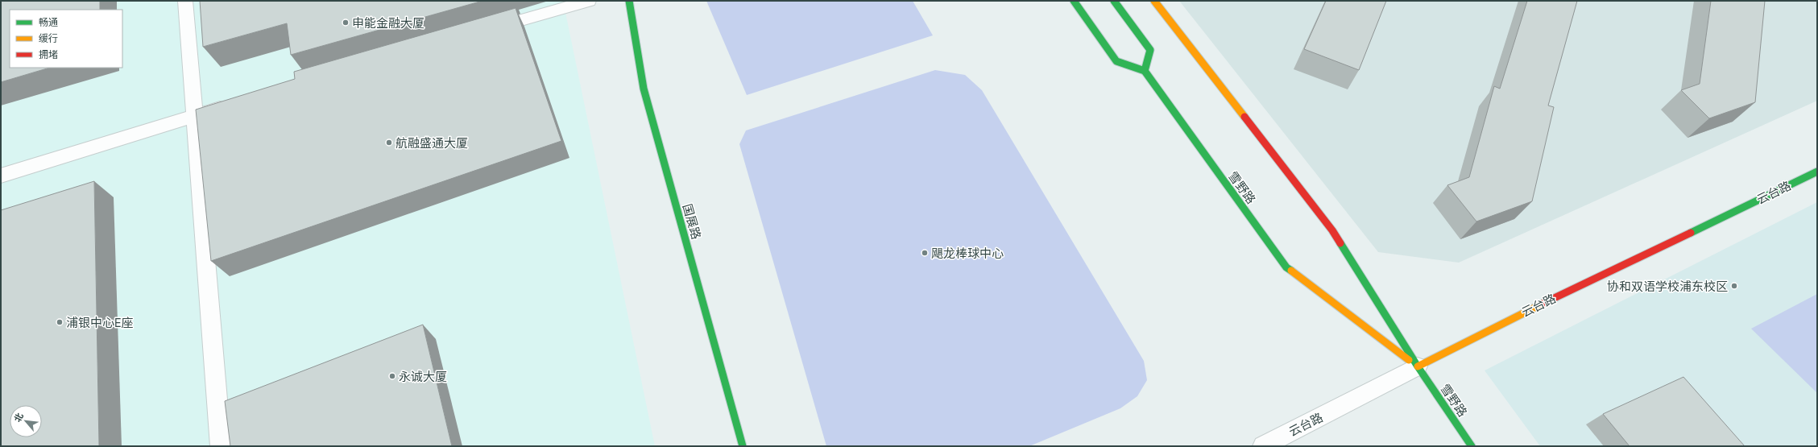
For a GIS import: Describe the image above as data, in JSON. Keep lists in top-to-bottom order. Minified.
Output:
{"streets":{"street":["雪野路","云台路","国展路"]},"crossings":[["雪野路","云台路"]],"places":["申能金融大厦","航融盛通大厦","飓龙棒球中心","协和双语学校浦东校区","浦银中心E座","永诚大厦"],"legend":["畅通","缓行","拥堵"],"north":"top left"}
